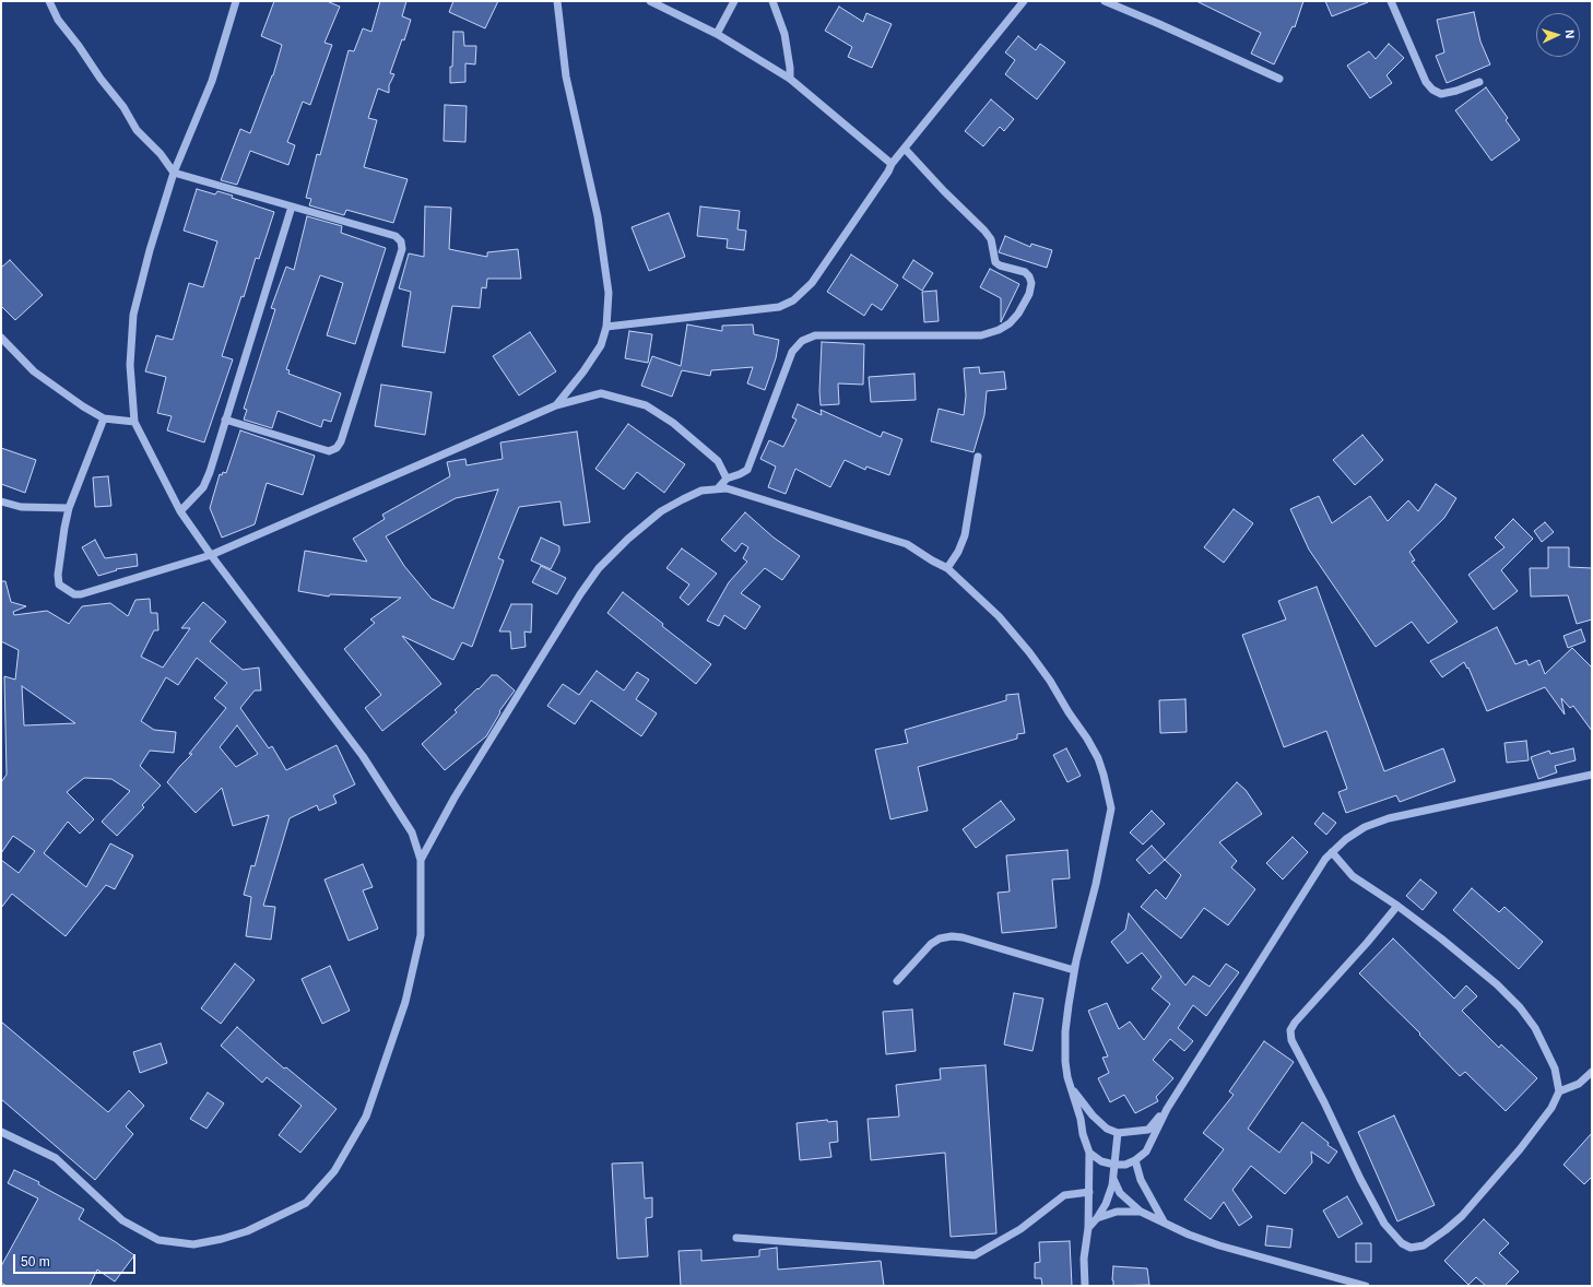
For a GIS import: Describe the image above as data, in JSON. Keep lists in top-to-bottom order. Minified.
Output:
{"scale_bar":"50 m","north":"right"}
